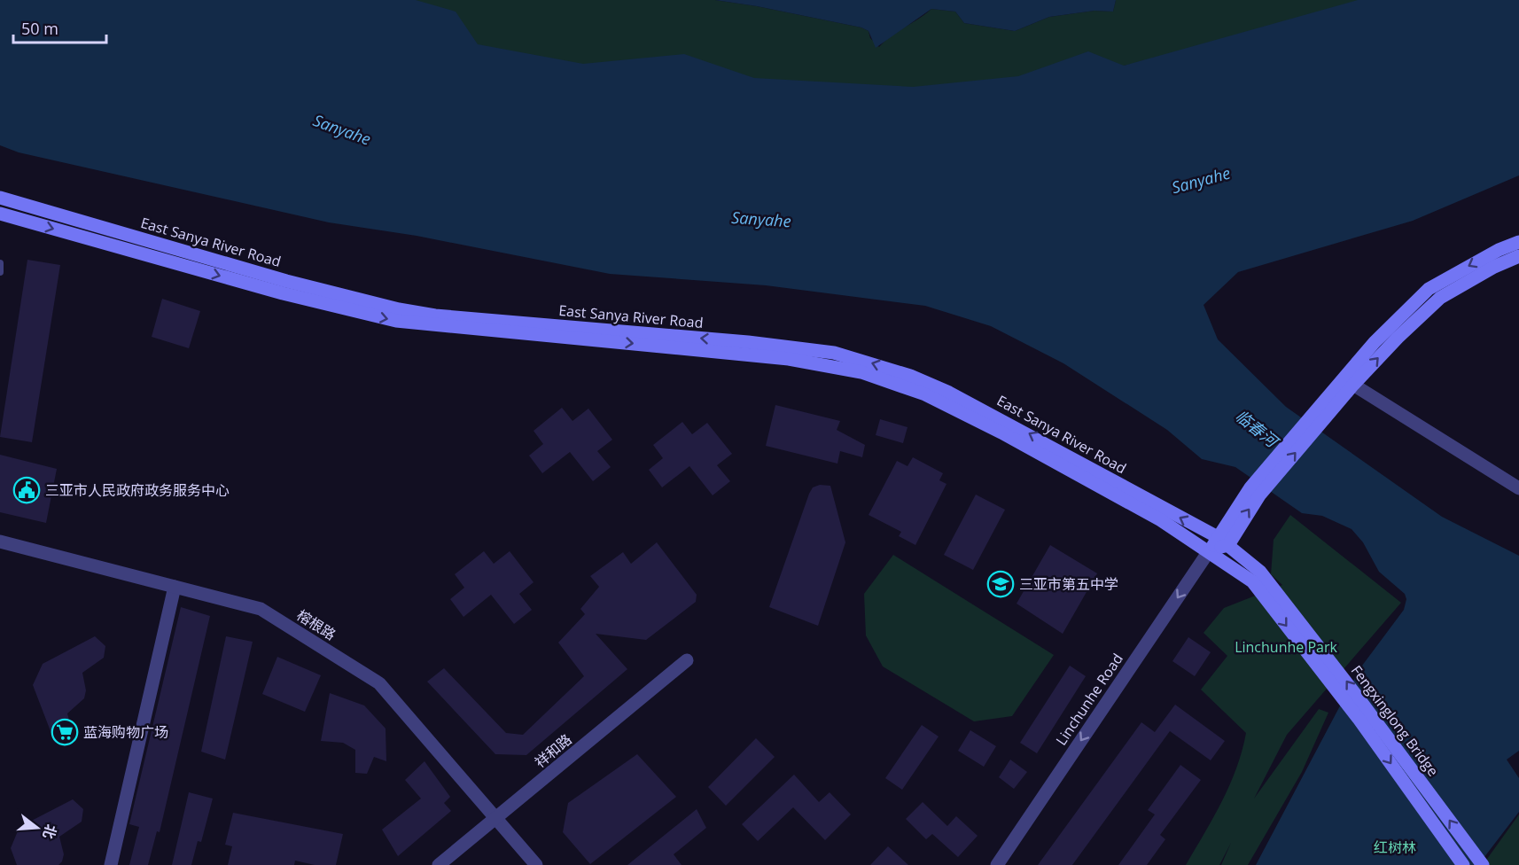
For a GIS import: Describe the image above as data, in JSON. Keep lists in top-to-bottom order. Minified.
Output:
{"streets":{"main road":["East Sanya River Road","Fengxinglong Bridge"],"street":["榕根路","Linchunhe Road","祥和路"]},"crossings":[["East Sanya River Road","Linchunhe Road"],["East Sanya River Road","Fengxinglong Bridge"],["榕根路","祥和路"]],"one_way":["Linchunhe Road"],"water":["Sanyahe","临春河"],"parks":["Linchunhe Park","红树林"],"places":{"public building":["三亚市人民政府政务服务中心"],"school or university":["三亚市第五中学"],"supermarket":["蓝海购物广场"]},"scale_bar":"50 m","north":"right"}
